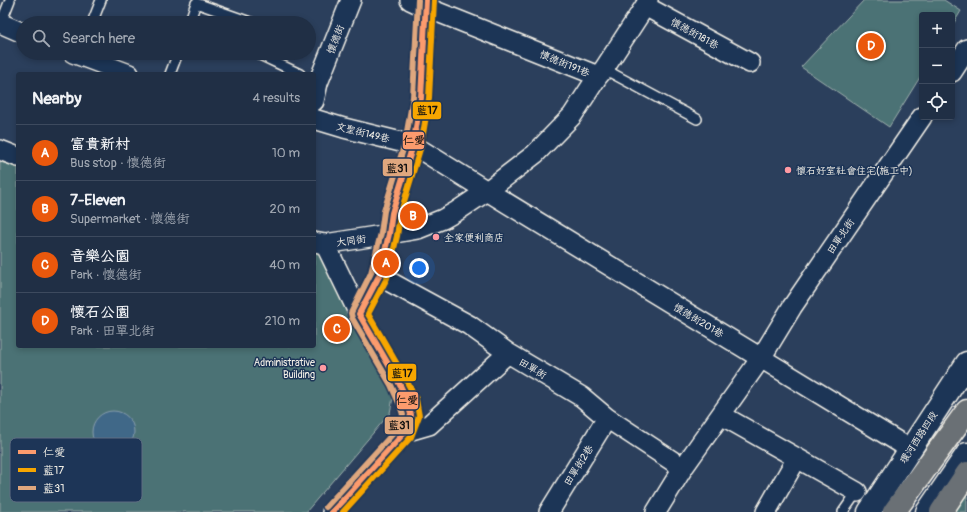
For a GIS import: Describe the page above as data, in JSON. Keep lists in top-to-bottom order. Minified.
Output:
{"streets":{"main road":["環河西路四段"],"street":["懷德街181巷","懷德街","懷德街191巷","文聖街149巷","田單北街","大同街","懷德街201巷","田單街","田單街2巷"]},"crossings":[["懷德街181巷","大同街"],["懷德街191巷","大同街"],["文聖街149巷","大同街"],["文聖街149巷","懷德街201巷"],["田單北街","懷德街201巷"],["大同街","懷德街201巷"],["懷德街201巷","環河西路四段"],["田單街","田單街2巷"]],"places":["懷石好室社會住宅(施工中)","全家便利商店","Administrative Building"],"lines":["transit line 仁愛","transit line 藍17","transit line 藍31"],"legend":["仁愛","藍17","藍31"],"page":{"map_buttons":["+","−"],"search":"Search here","pins":["D","B","A","C"],"heading":["Nearby","4 results"],"list":[{"mark":"A","name":"富貴新村","note":"Bus stop · 懷德街","value":"10 m"},{"mark":"B","name":"7-Eleven","note":"Supermarket · 懷德街","value":"20 m"},{"mark":"C","name":"音樂公園","note":"Park · 懷德街","value":"40 m"},{"mark":"D","name":"懷石公園","note":"Park · 田單北街","value":"210 m"}]}}
